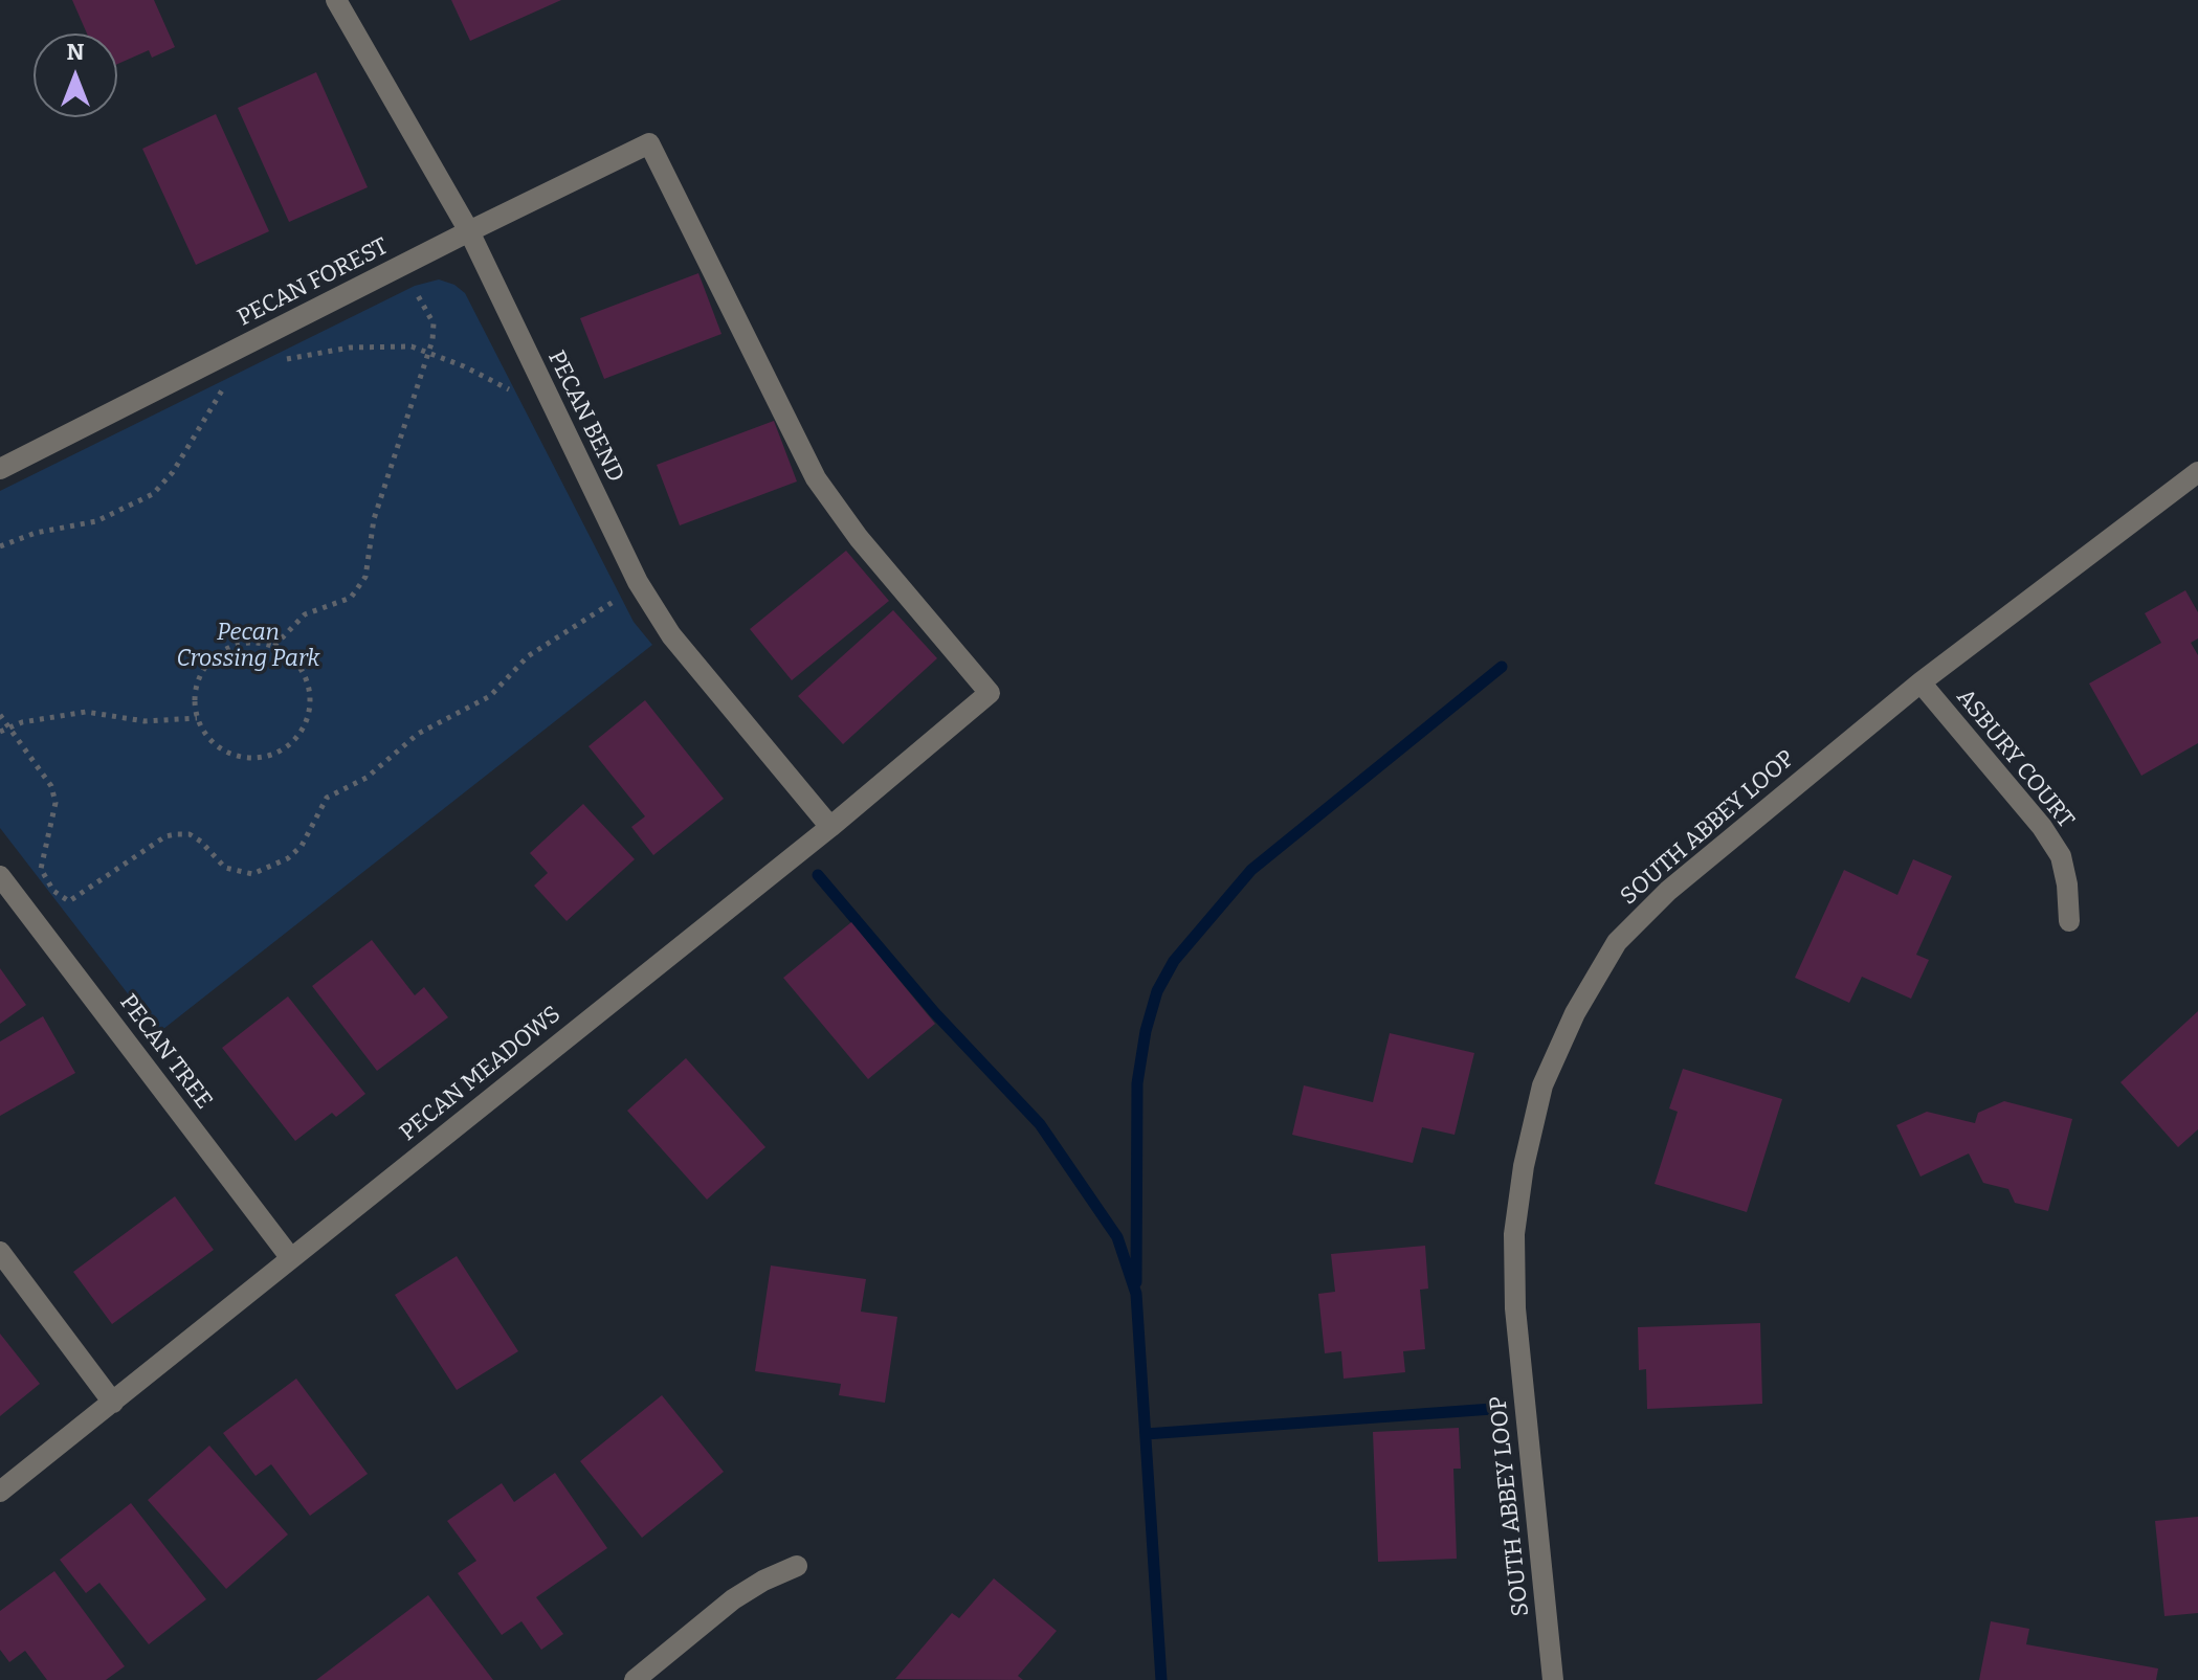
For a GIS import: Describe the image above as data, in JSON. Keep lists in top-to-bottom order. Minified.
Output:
{"streets":{"street":["PECAN FOREST","PECAN BEND","ASBURY COURT","SOUTH ABBEY LOOP","PECAN TREE","PECAN MEADOWS"]},"crossings":[["PECAN FOREST","PECAN BEND"],["PECAN FOREST","PECAN MEADOWS"],["PECAN BEND","PECAN MEADOWS"],["ASBURY COURT","SOUTH ABBEY LOOP"],["PECAN TREE","PECAN MEADOWS"]],"parks":["Pecan Crossing Park"],"north":"top"}
